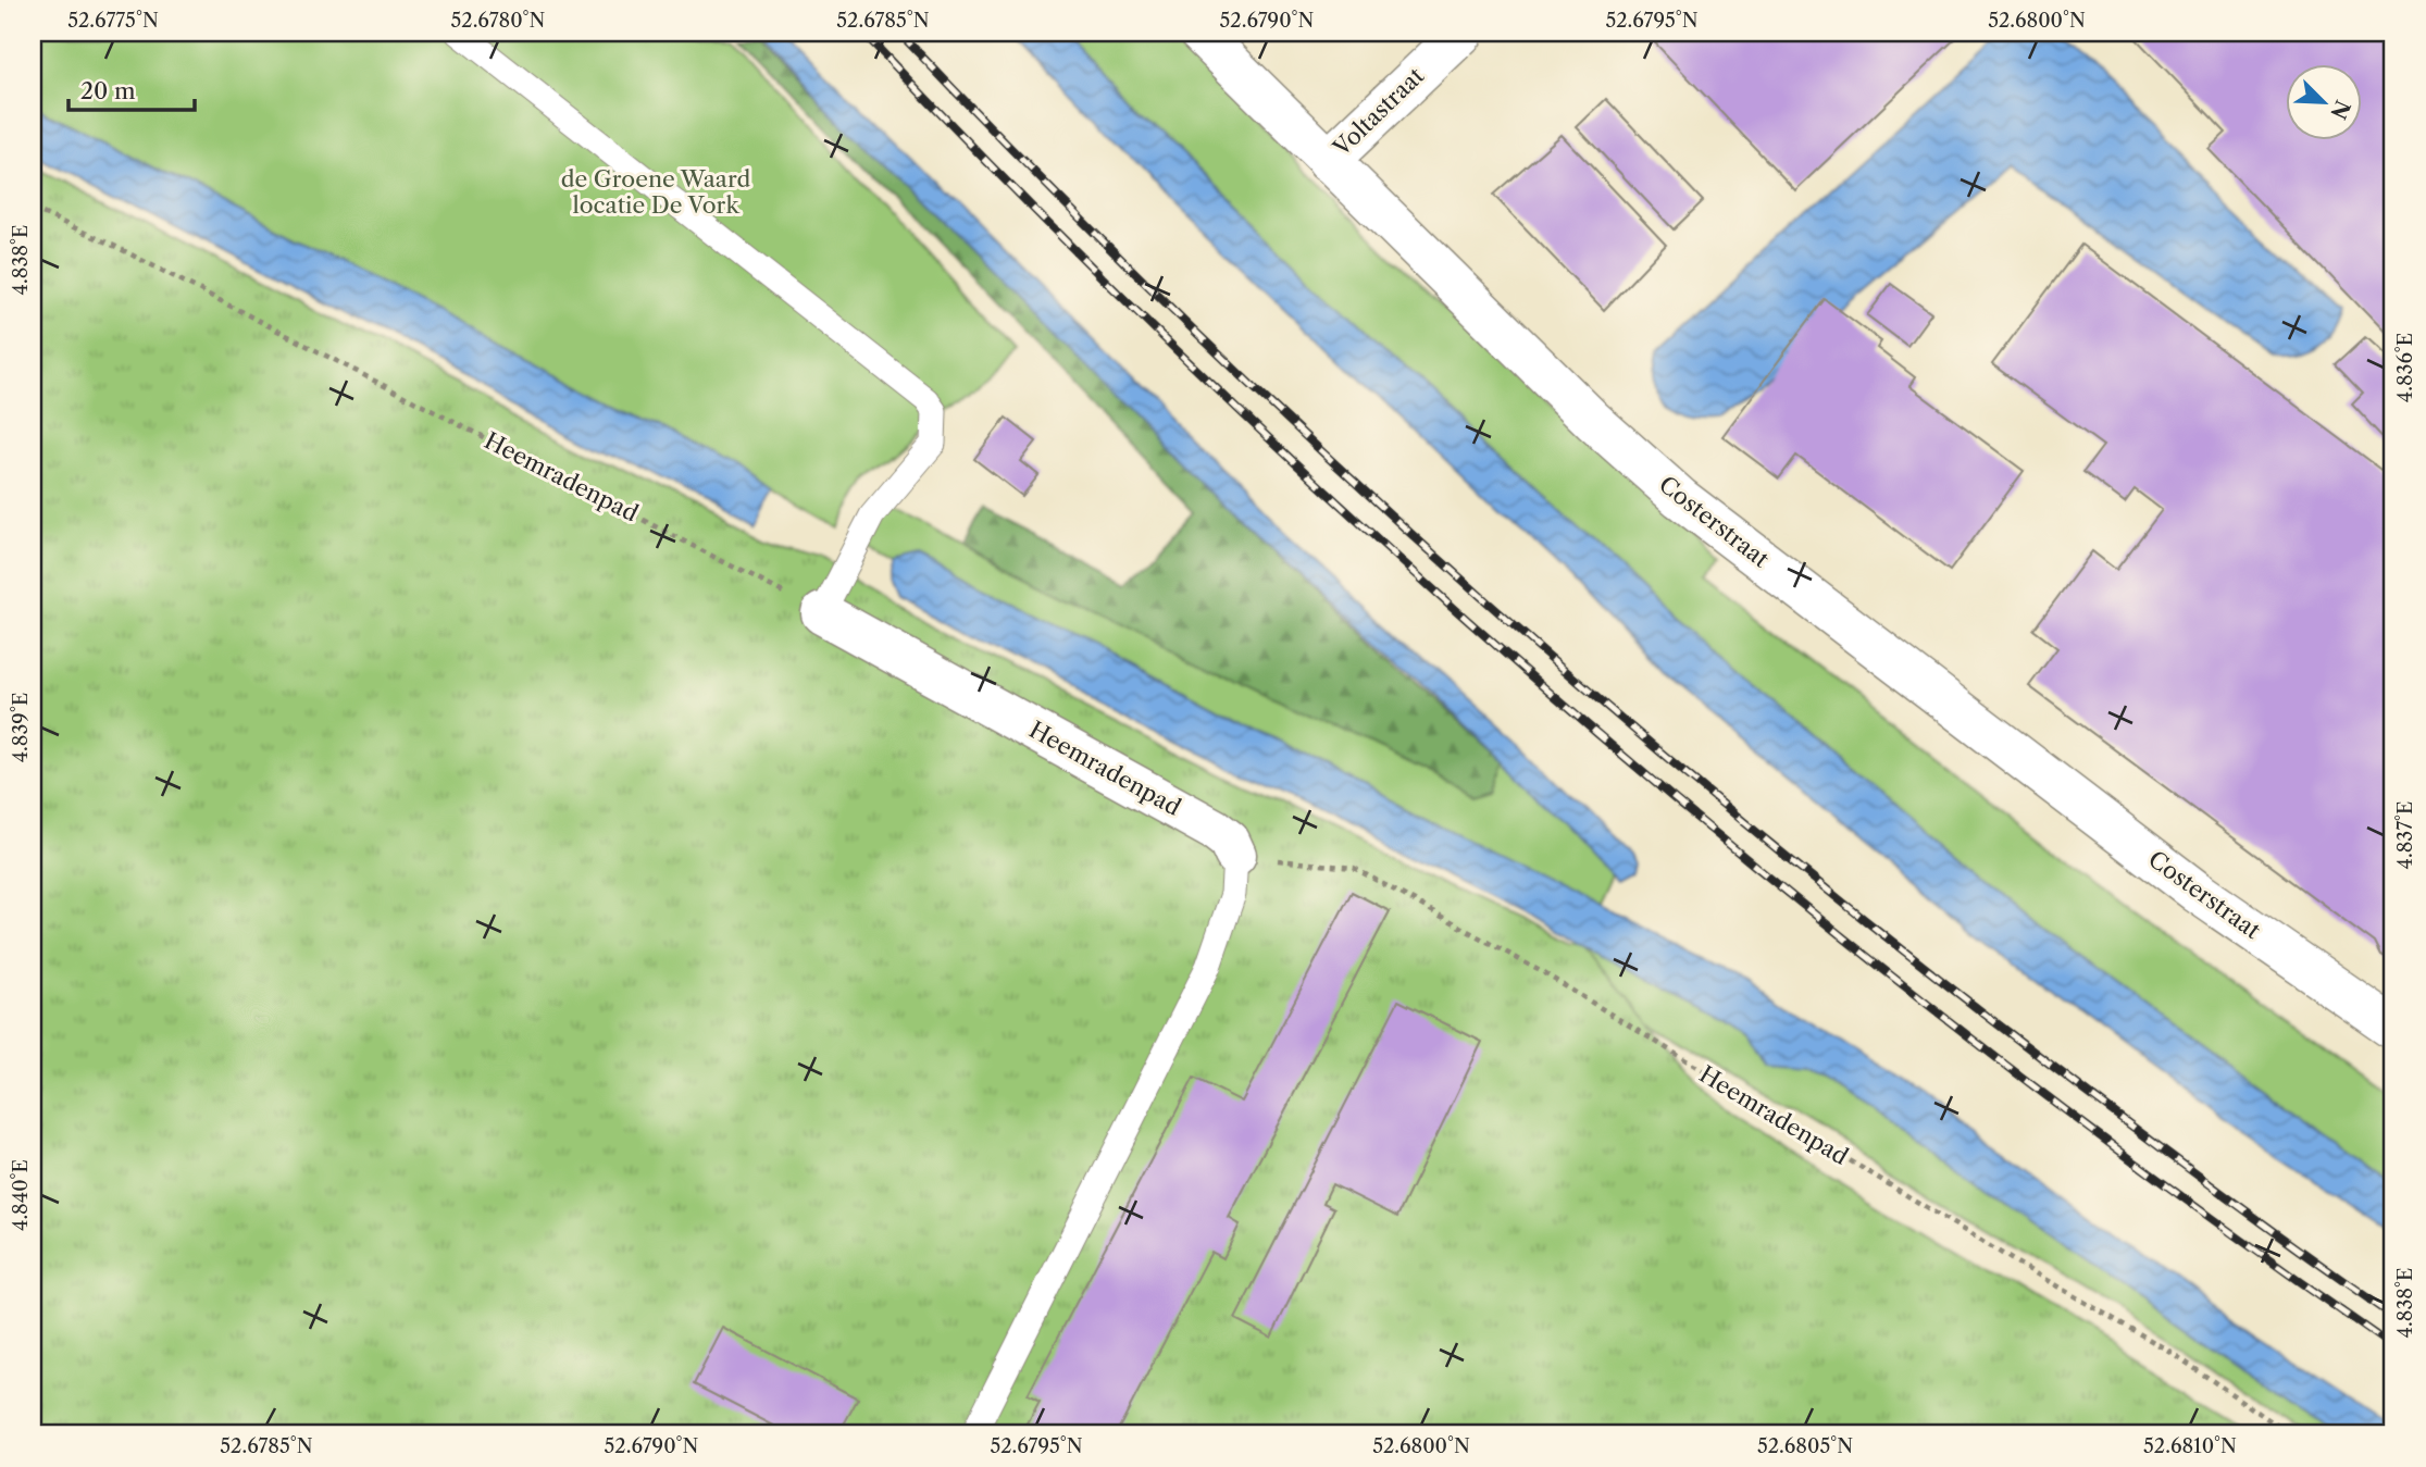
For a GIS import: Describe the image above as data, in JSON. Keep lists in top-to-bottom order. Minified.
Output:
{"streets":{"street":["Voltastraat","Heemradenpad","Costerstraat"]},"crossings":[["Voltastraat","Costerstraat"]],"parks":["de Groene Waard locatie De Vork"],"scale_bar":"20 m","north":"bottom right","coordinates":["52.6775°N","52.6780°N","52.6785°N","52.6790°N","52.6795°N","52.6800°N","4.838°E","4.836°E","4.839°E","4.837°E","4.840°E","52.6805°N","52.6810°N"]}
